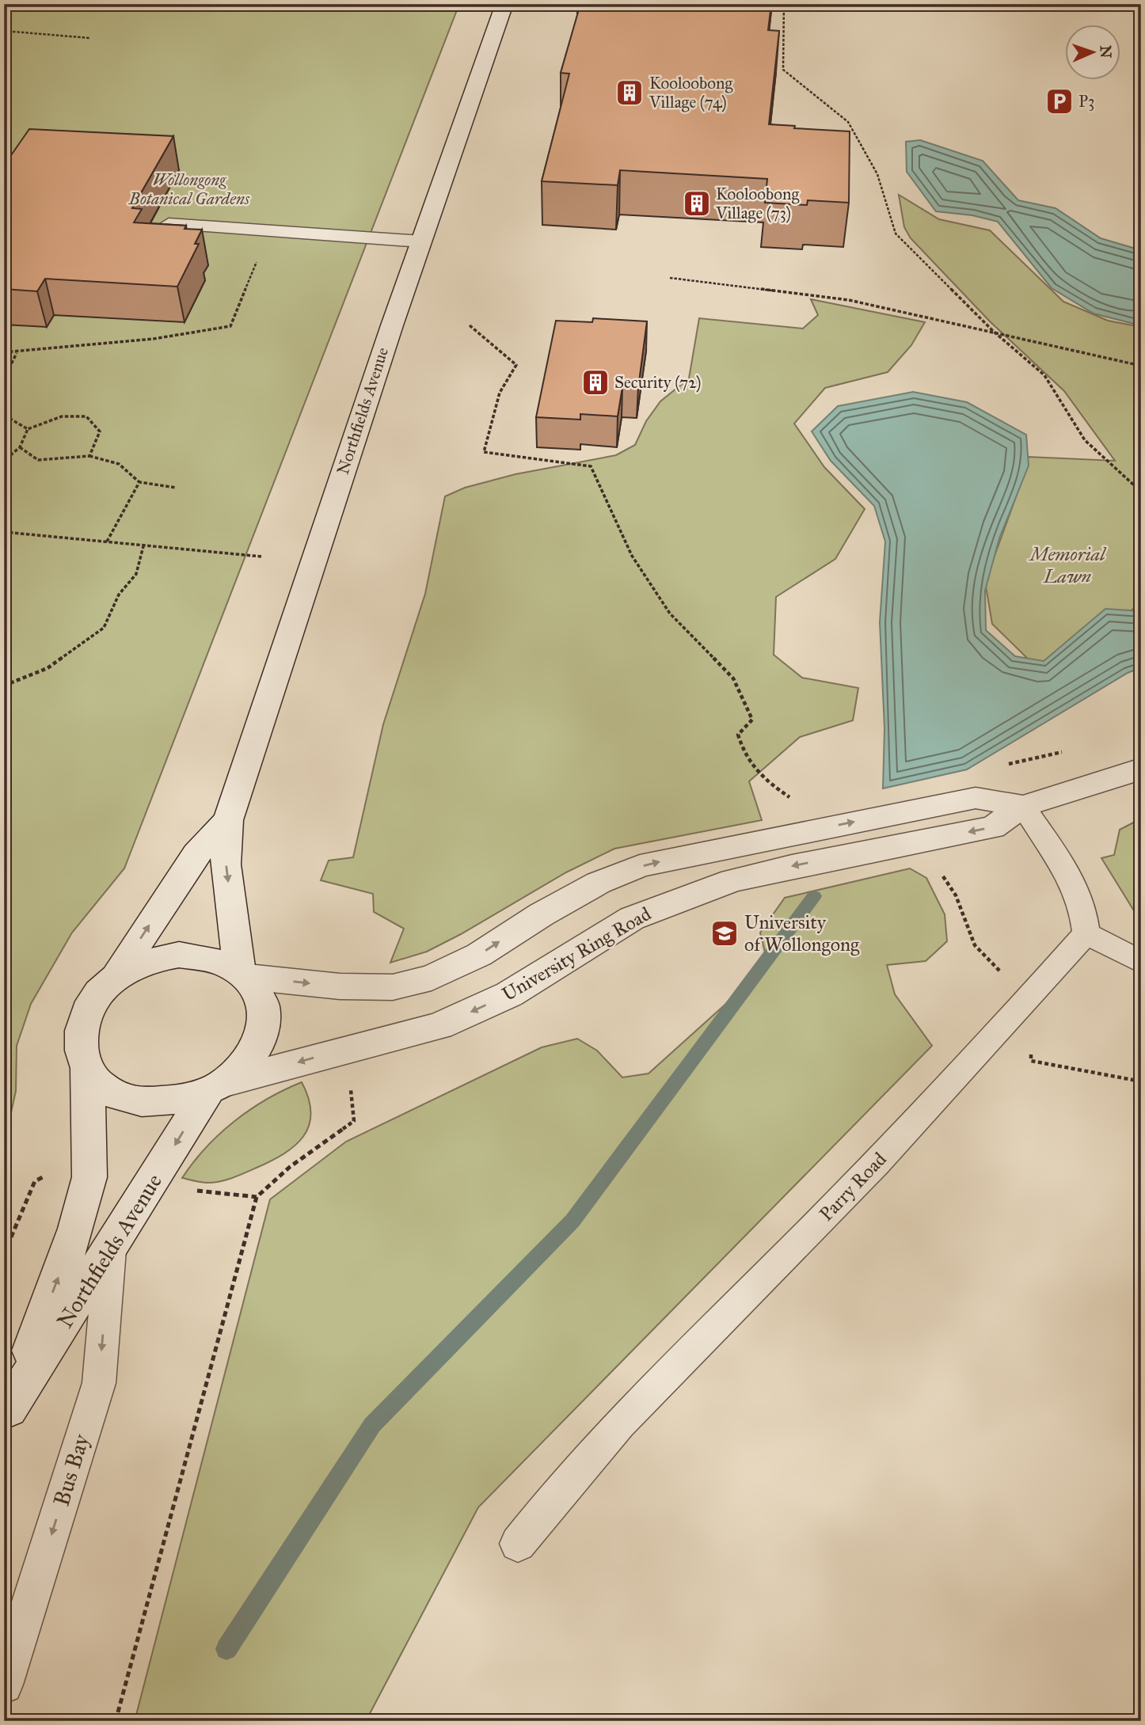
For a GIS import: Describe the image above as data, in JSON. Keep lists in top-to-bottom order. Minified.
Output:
{"streets":{"main road":["Northfields Avenue","University Ring Road"],"lane":["Parry Road","Bus Bay"]},"crossings":[["Northfields Avenue","University Ring Road"],["Northfields Avenue","Bus Bay"]],"one_way":["Bus Bay"],"parks":["Wollongong Botanical Gardens","Memorial Lawn"],"places":{"building":["Kooloobong Village (74)","Kooloobong Village (73)","Security (72)"],"parking":["P3"],"school or university":["University of Wollongong"]},"north":"right"}
